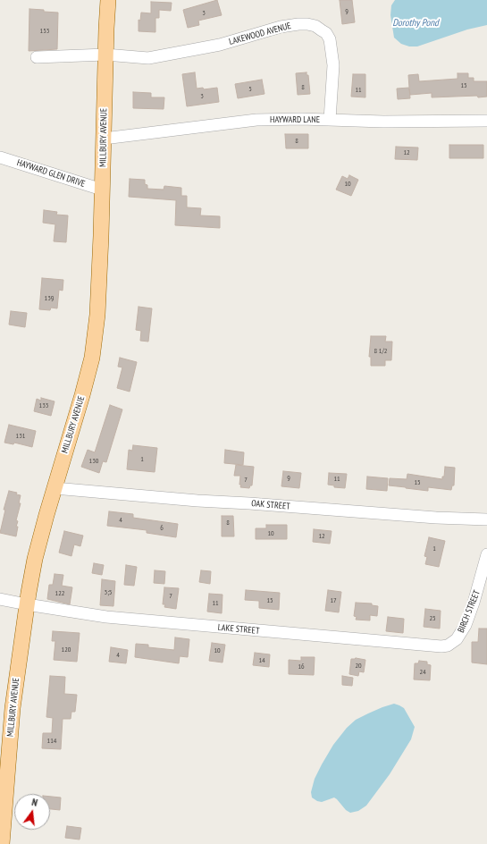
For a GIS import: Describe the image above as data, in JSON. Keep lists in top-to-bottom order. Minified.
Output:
{"streets":{"main road":["MILLBURY AVENUE"],"street":["LAKEWOOD AVENUE","HAYWARD LANE","HAYWARD GLEN DRIVE","OAK STREET","BIRCH STREET","LAKE STREET"]},"crossings":[["LAKEWOOD AVENUE","HAYWARD LANE"],["LAKEWOOD AVENUE","MILLBURY AVENUE"],["HAYWARD LANE","MILLBURY AVENUE"],["MILLBURY AVENUE","HAYWARD GLEN DRIVE"],["MILLBURY AVENUE","OAK STREET"],["MILLBURY AVENUE","LAKE STREET"],["BIRCH STREET","LAKE STREET"]],"water":["Dorothy Pond"],"house_numbers":["9","3","153","15","8","5","11","3","8","12","10","139","8 1/2","133","131","1","130","9","11","7","15","4","8","6","10","12","1","3;5","122","7","15","17","11","25","120","10","4","14","20","16","24","114"],"north":"top"}
